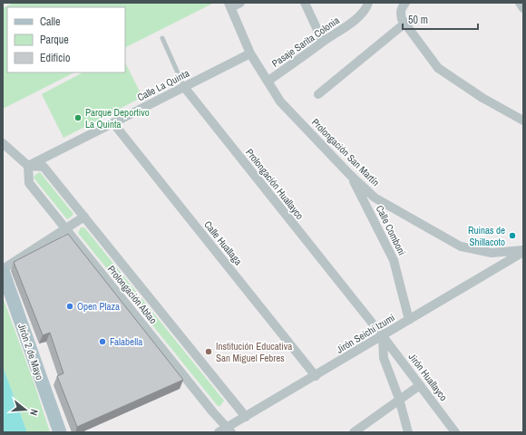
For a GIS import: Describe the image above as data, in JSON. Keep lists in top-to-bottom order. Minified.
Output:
{"streets":{"main road":["Jirón 2 de Mayo"],"street":["Pasaje Sarita Colonia","Calle La Quinta","Prolongación San Martín","Prolongación Huallayco","Calle Comboni","Calle Huallaga","Prolongación Abtao","Jirón Seichi Izumi","Jirón Huallayco"]},"crossings":[["Pasaje Sarita Colonia","Prolongación San Martín"],["Calle La Quinta","Prolongación San Martín"],["Calle La Quinta","Prolongación Huallayco"],["Calle La Quinta","Calle Huallaga"],["Calle La Quinta","Prolongación Abtao"],["Prolongación San Martín","Calle Comboni"],["Prolongación San Martín","Jirón Seichi Izumi"],["Prolongación Huallayco","Jirón Seichi Izumi"],["Prolongación Huallayco","Jirón Huallayco"],["Calle Comboni","Jirón Seichi Izumi"],["Calle Huallaga","Jirón Seichi Izumi"],["Prolongación Abtao","Jirón Seichi Izumi"],["Jirón Seichi Izumi","Jirón Huallayco"]],"places":["Parque Deportivo La Quinta","Ruinas de Shillacoto","Open Plaza","Falabella","Institución Educativa San Miguel Febres"],"legend":["Calle","Parque","Edificio"],"scale_bar":"50 m","north":"right"}
